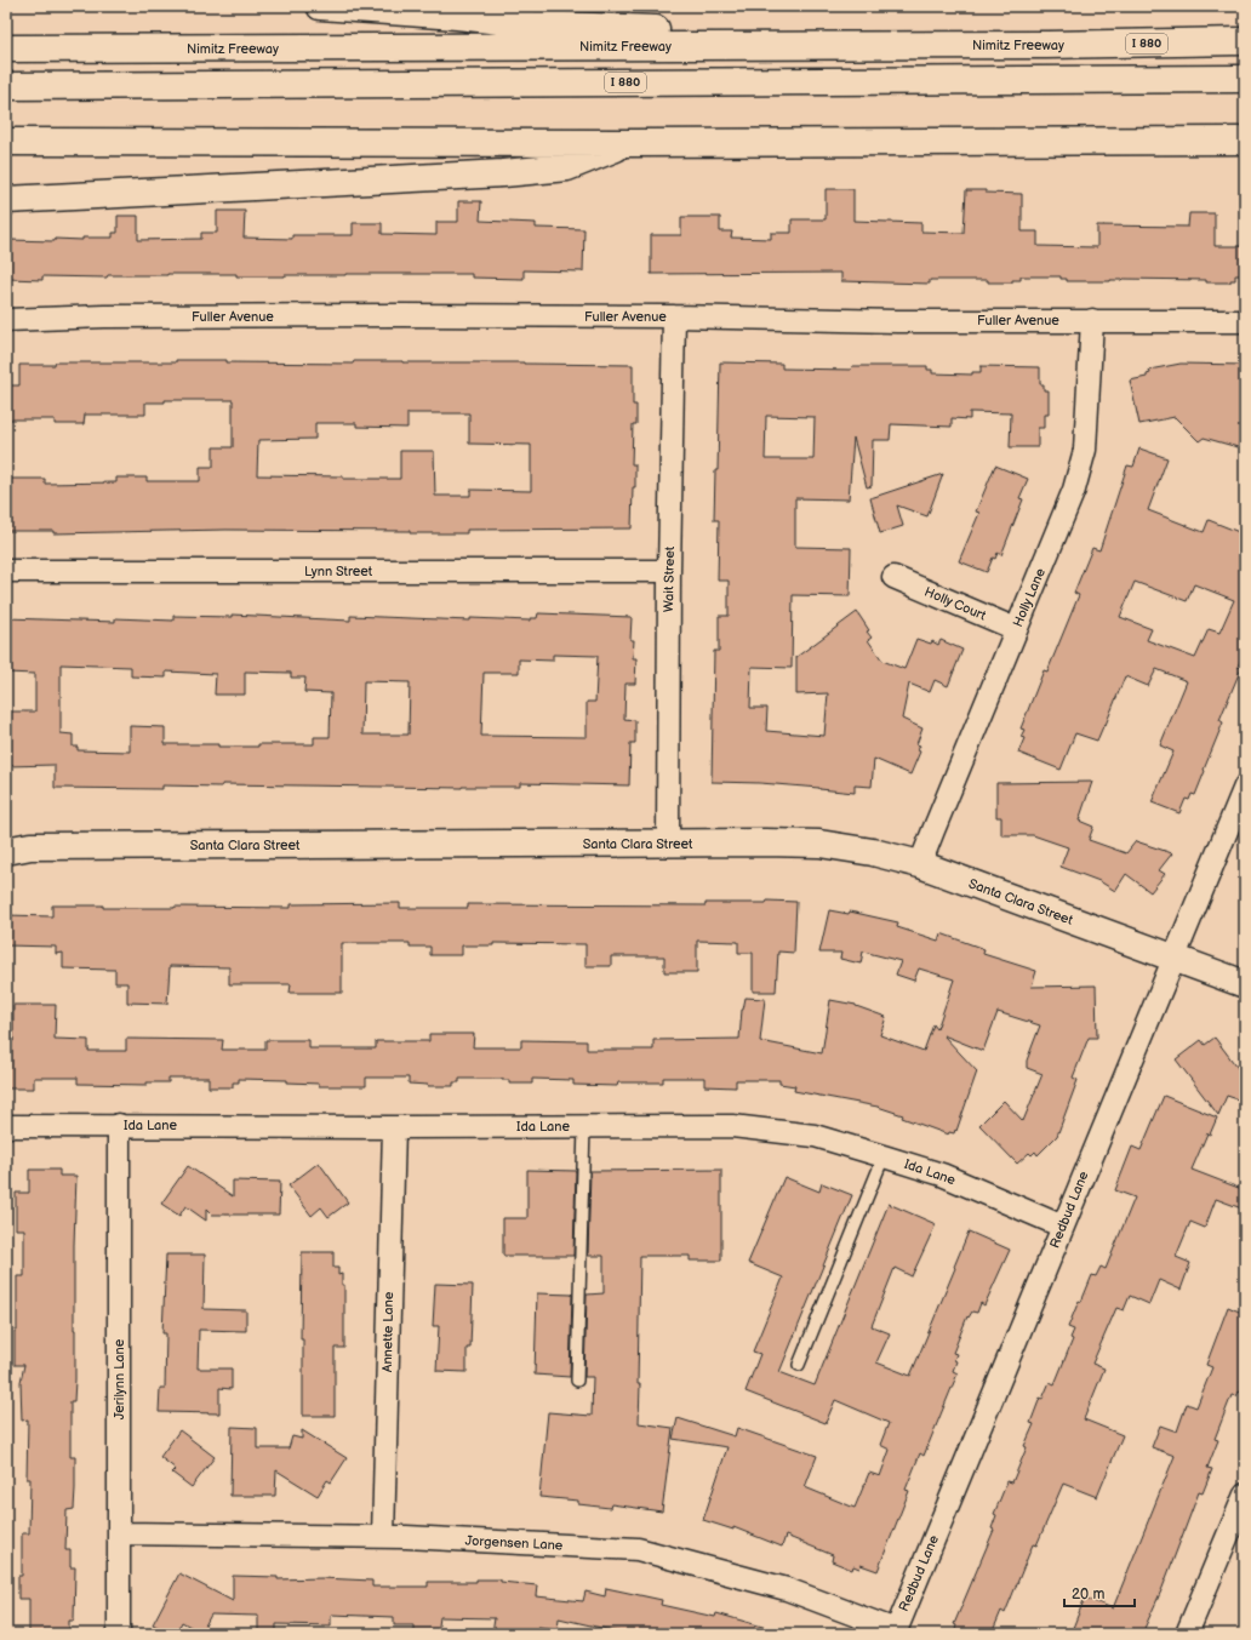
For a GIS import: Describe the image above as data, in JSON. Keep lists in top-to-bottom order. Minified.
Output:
{"streets":{"main road":["I 880","Nimitz Freeway","Santa Clara Street"],"street":["Fuller Avenue","Lynn Street","Wait Street","Holly Lane","Holly Court","Ida Lane","Redbud Lane","Annette Lane","Jerilynn Lane","Jorgensen Lane"]},"crossings":[["Fuller Avenue","Wait Street"],["Fuller Avenue","Holly Lane"],["Lynn Street","Wait Street"],["Wait Street","Santa Clara Street"],["Holly Lane","Holly Court"],["Holly Lane","Santa Clara Street"],["Santa Clara Street","Redbud Lane"],["Ida Lane","Redbud Lane"],["Ida Lane","Annette Lane"],["Ida Lane","Jerilynn Lane"],["Redbud Lane","Jorgensen Lane"],["Annette Lane","Jorgensen Lane"],["Jerilynn Lane","Jorgensen Lane"]],"scale_bar":"20 m"}
